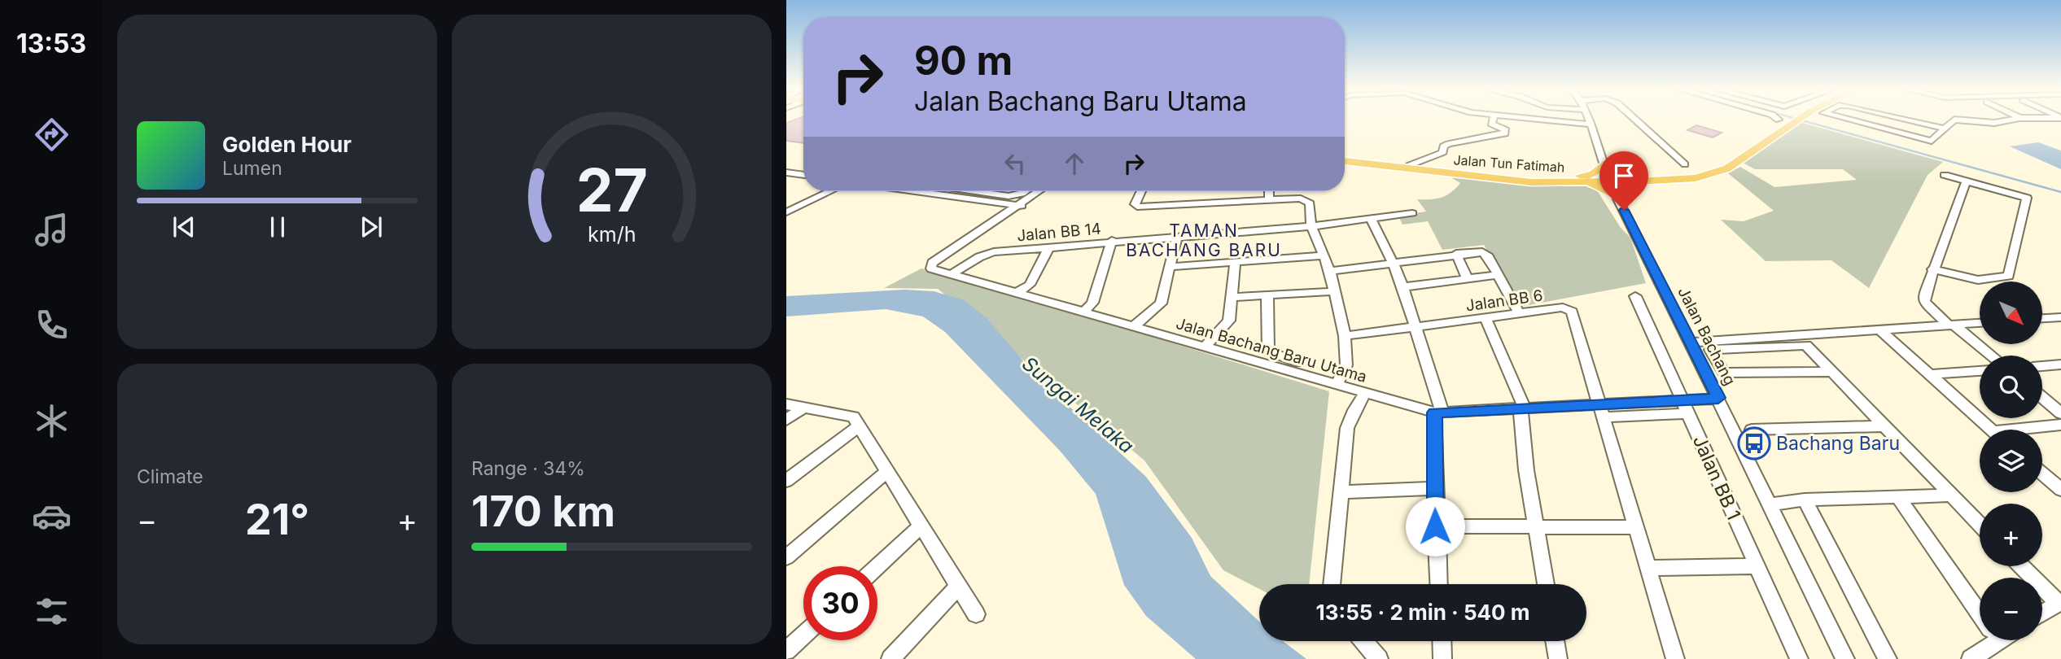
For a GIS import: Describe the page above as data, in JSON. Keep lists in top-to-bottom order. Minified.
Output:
{"streets":{"main road":["Jalan Tun Fatimah"],"street":["Jalan BB 14","Jalan BB 6","Jalan Bachang","Jalan Bachang Baru Utama","Jalan BB 1"]},"crossings":[["Jalan Tun Fatimah","Jalan Bachang"],["Jalan BB 14","Jalan Bachang Baru Utama"],["Jalan BB 6","Jalan Bachang Baru Utama"],["Jalan Bachang Baru Utama","Jalan BB 1"]],"districts":["TAMAN BACHANG BARU"],"water":["Sungai Melaka"],"places":{"bus stop":["Bachang Baru"]},"north":"bottom right","page":{"tabs":"13:53","turn":["90 m","Jalan Bachang Baru Utama"],"song":["Golden Hour","Lumen"],"map_buttons":["+","−"],"tile":["Climate",["Range · 34%","170 km"]],"heat":["−","21°","+"],"limit":"30","trip":"13:55 · 2 min · 540 m","gauge":["27","km/h"]}}
